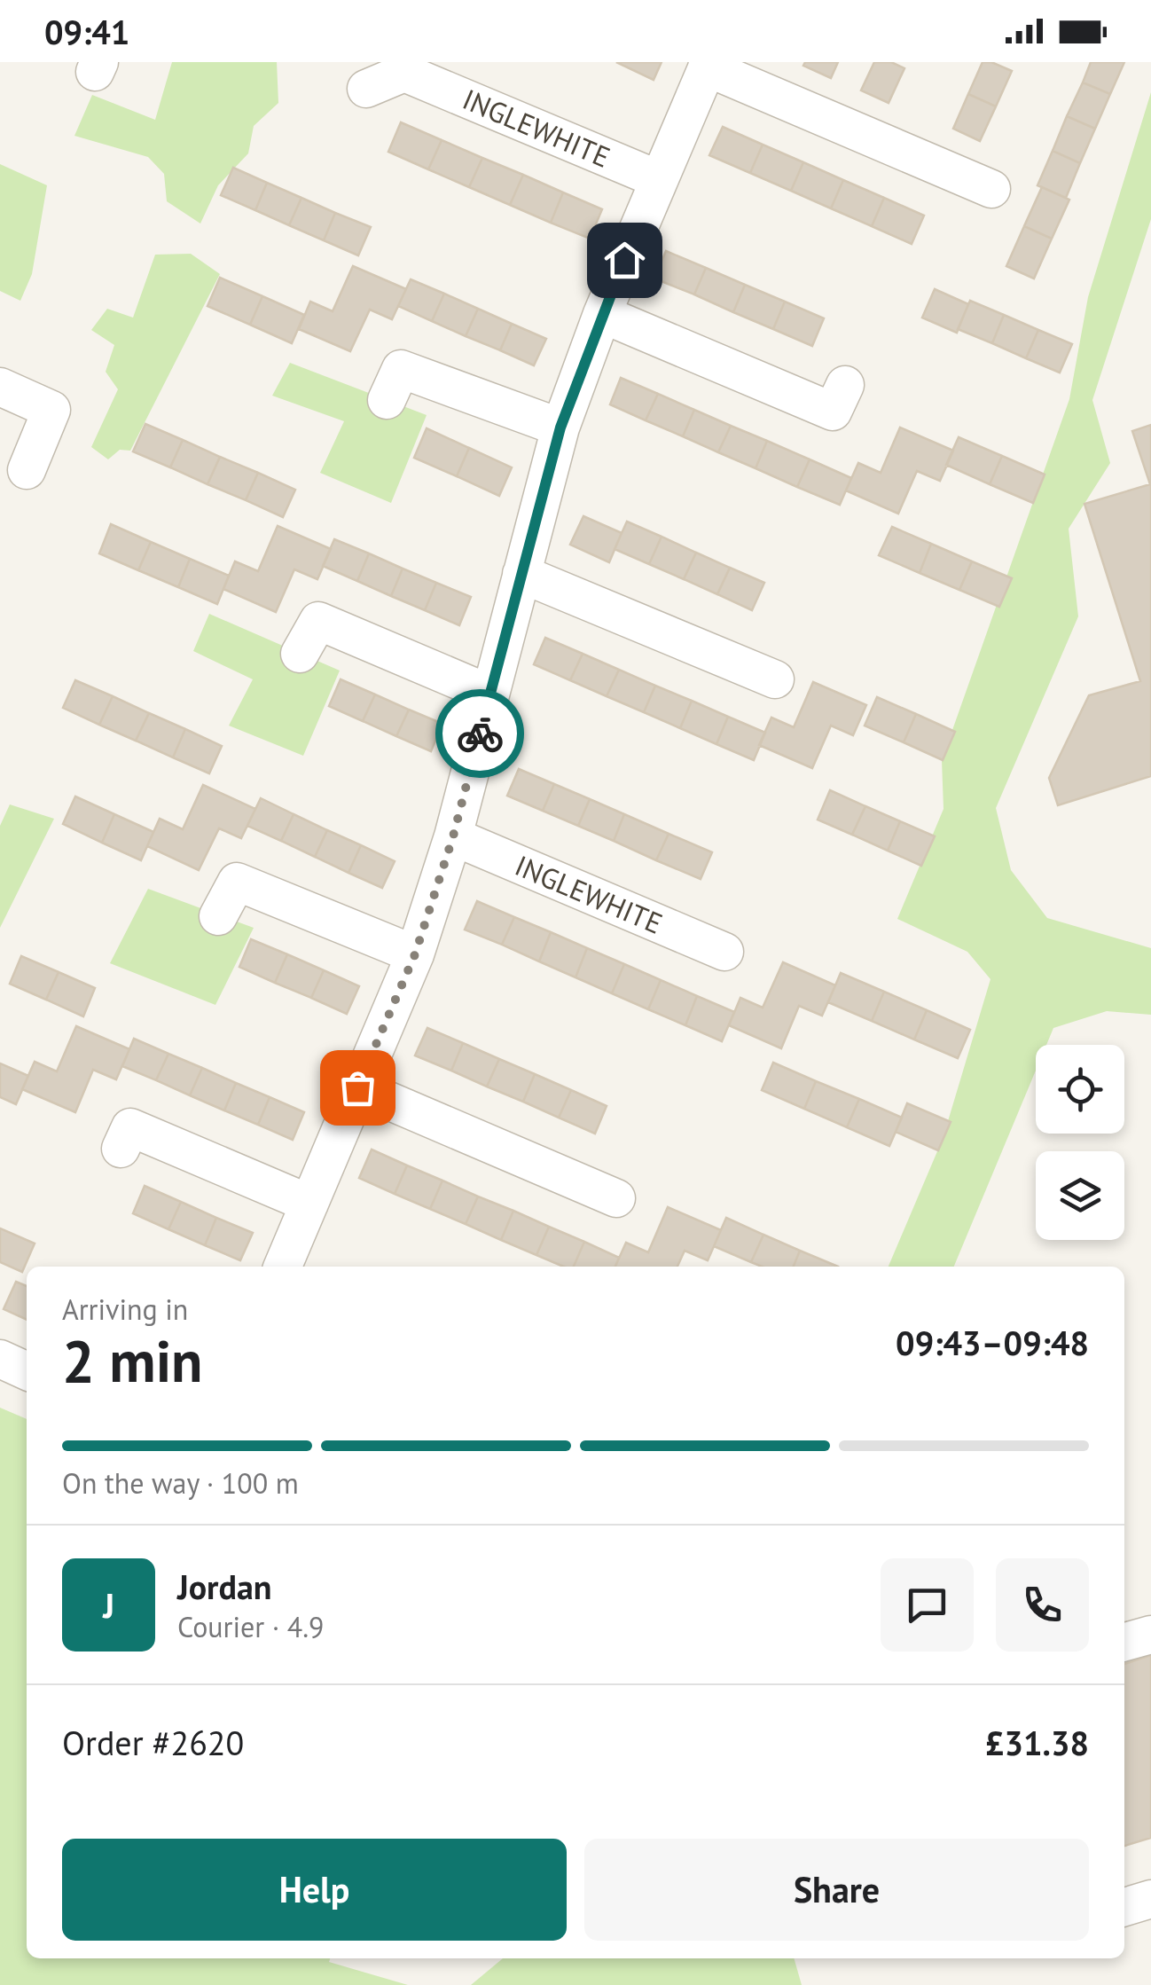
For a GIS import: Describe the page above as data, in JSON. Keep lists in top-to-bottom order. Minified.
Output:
{"streets":{"street":["INGLEWHITE"]},"page":{"status":"09:41","heading":["2 min","Arriving in","09:43–09:48"],"panel":["Jordan","Courier · 4.9","Order #2620","£31.38"],"bar":"On the way · 100 m","round":"J","buttons":["Help","Share"]}}
